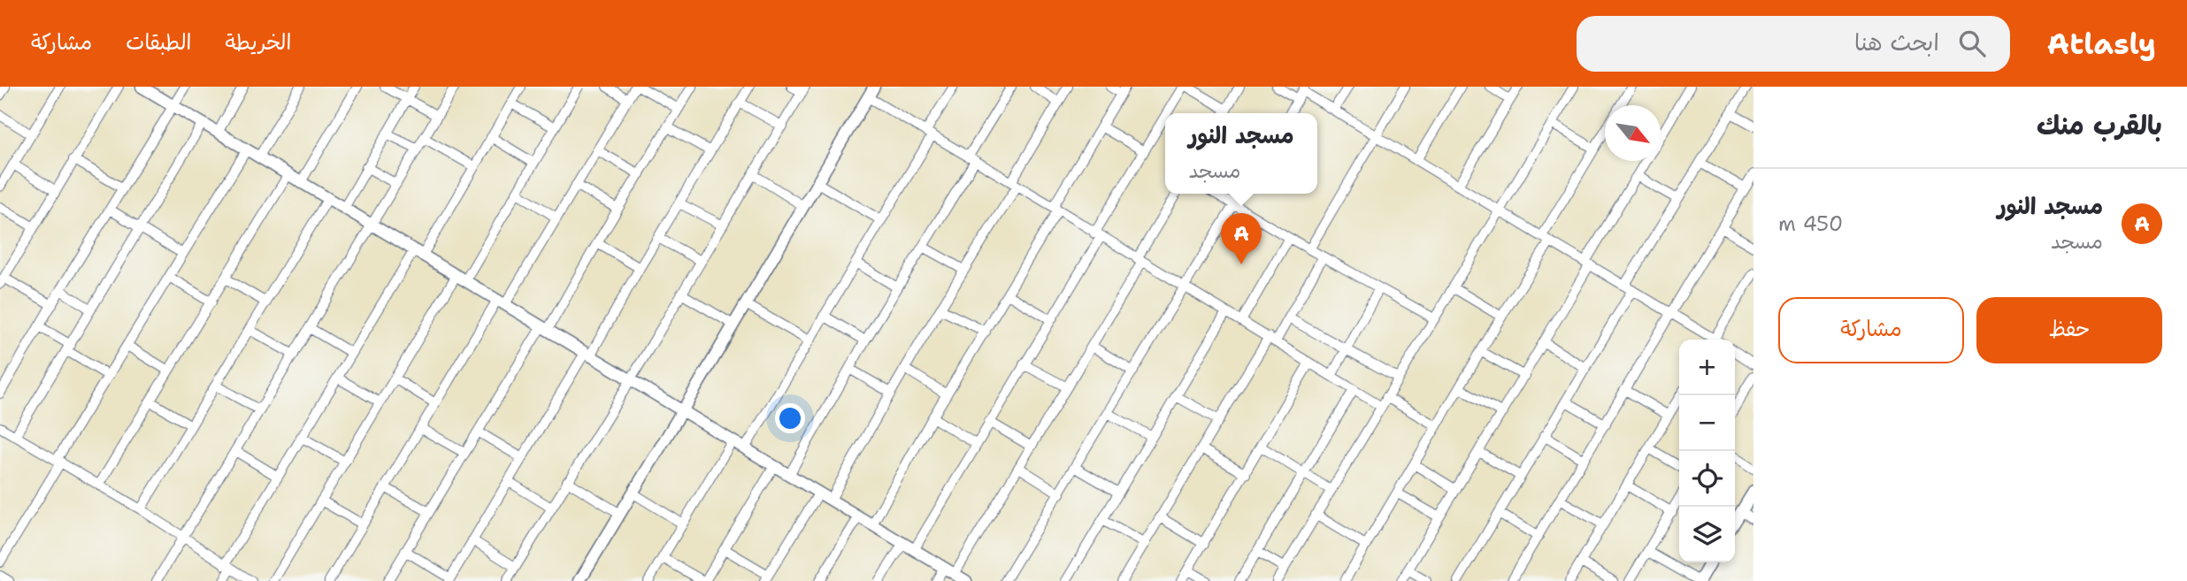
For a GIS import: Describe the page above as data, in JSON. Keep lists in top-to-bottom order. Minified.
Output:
{"north":"bottom right","page":{"header":"Atlasly","search":"ابحث هنا","nav":["الخريطة","الطبقات","مشاركة"],"heading":"بالقرب منك","popup":["مسجد النور","مسجد"],"list":[{"mark":"A","name":"مسجد النور","note":"مسجد","value":"450 m"}],"pins":"A","buttons":["حفظ","مشاركة"],"map_buttons":["+","−"]}}
